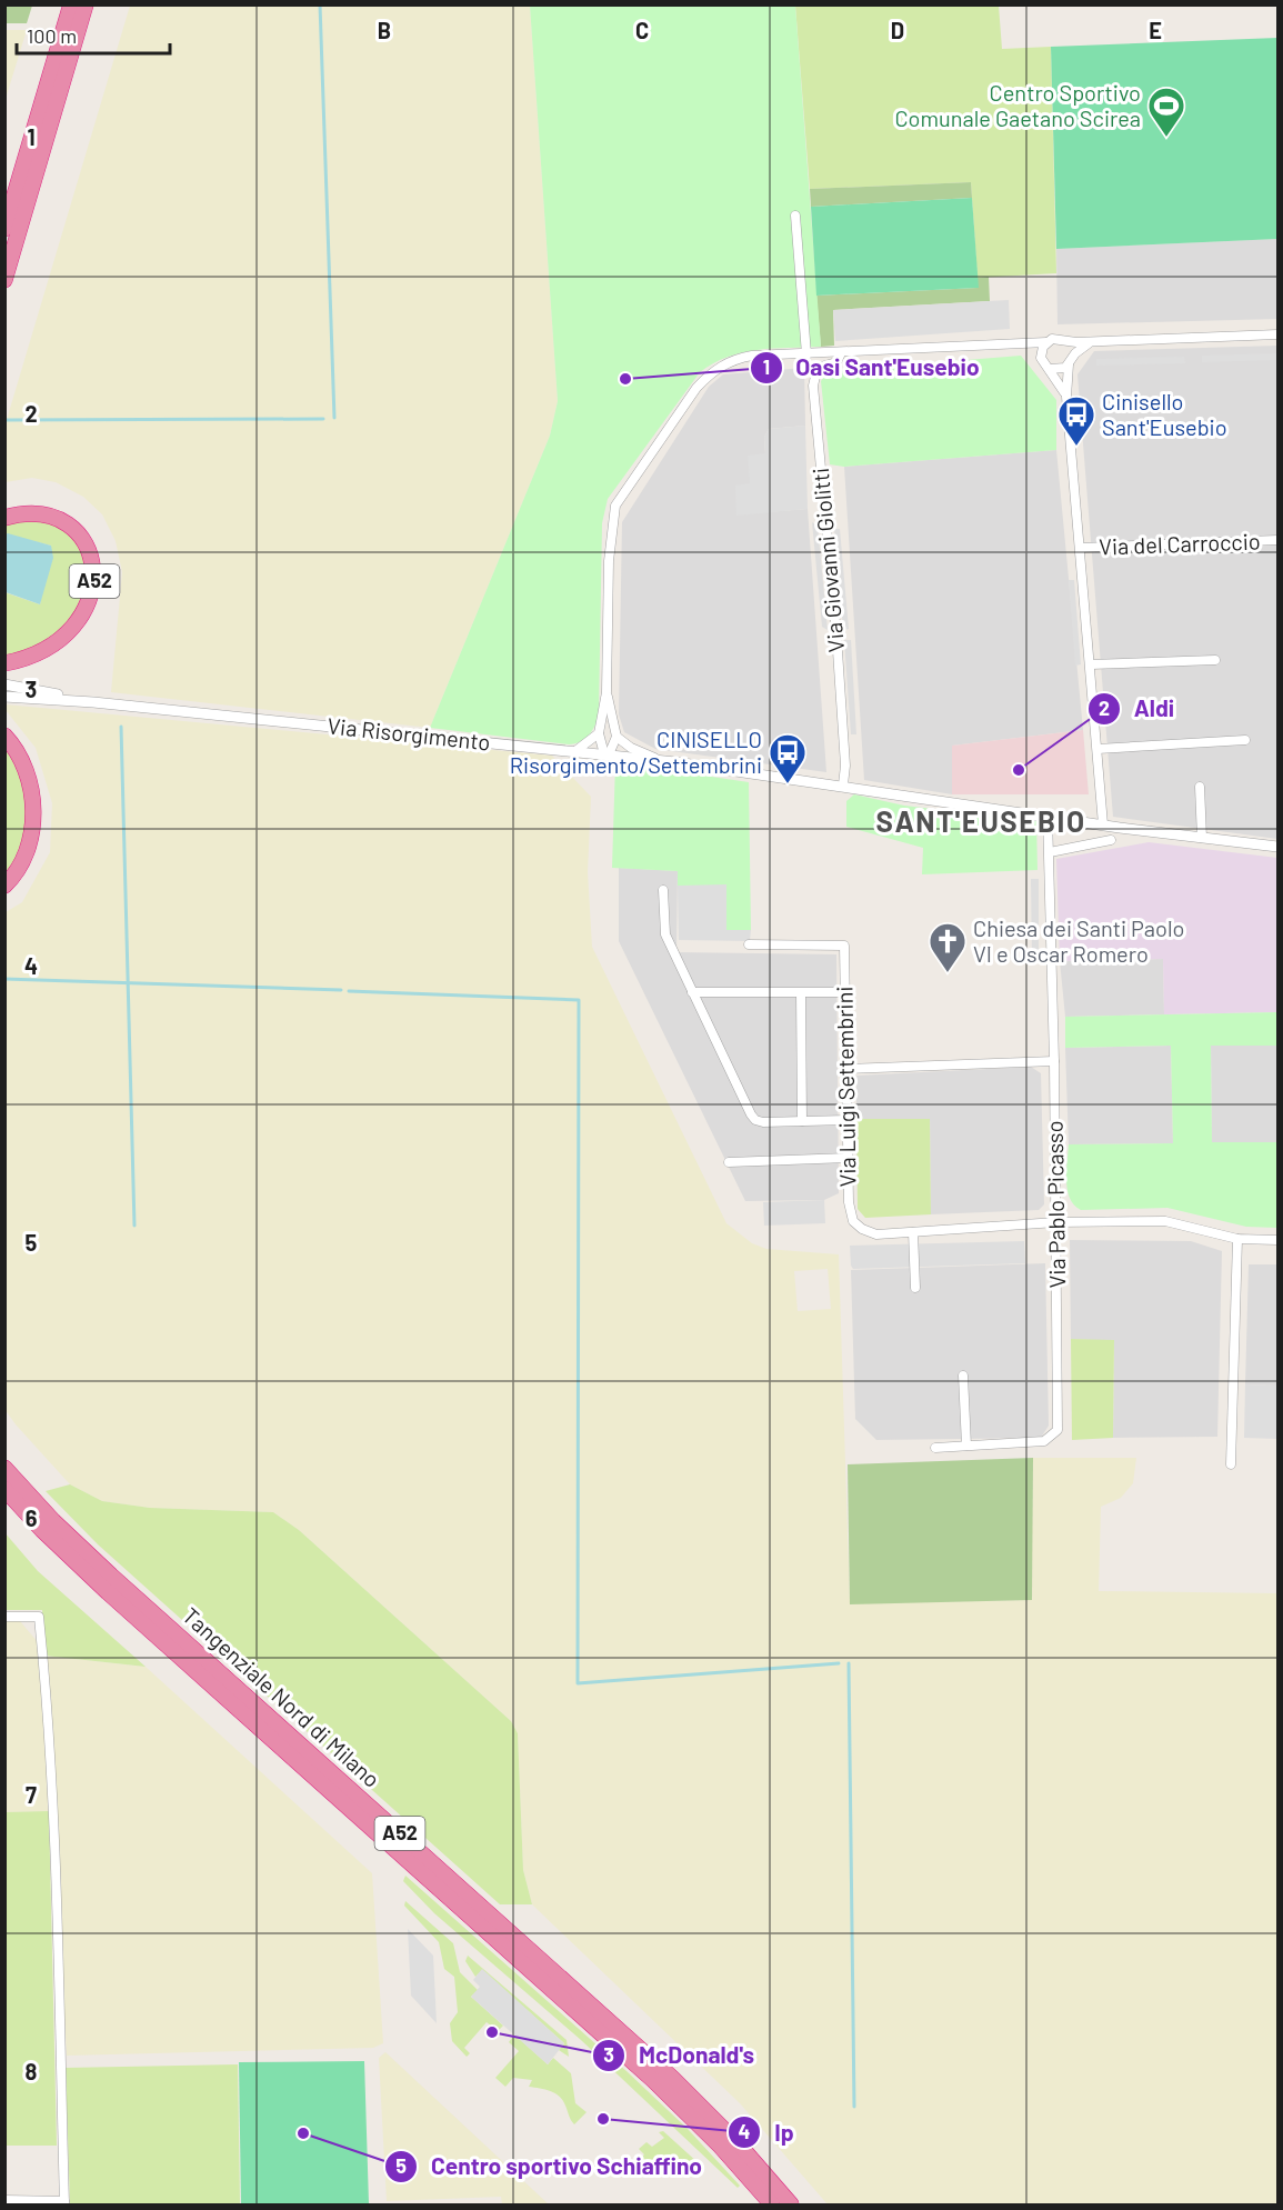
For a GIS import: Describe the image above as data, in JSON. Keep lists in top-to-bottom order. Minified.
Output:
{"streets":{"highway":["A52","Tangenziale Nord di Milano"],"street":["Via del Carroccio","Via Giovanni Giolitti","Via Risorgimento","Via Luigi Settembrini","Via Pablo Picasso"]},"crossings":[["Via Giovanni Giolitti","Via Risorgimento"],["Via Risorgimento","Via Pablo Picasso"]],"districts":["SANT'EUSEBIO"],"places":{"sports":["Centro Sportivo Comunale Gaetano Scirea"],"other":["Oasi Sant'Eusebio","Aldi","McDonald's","Ip","Centro sportivo Schiaffino"],"bus stop":["Cinisello Sant'Eusebio","CINISELLO Risorgimento/Settembrini"],"church":["Chiesa dei Santi Paolo VI e Oscar Romero"]},"scale_bar":"100 m","grid":{"columns":["B","C","D","E"],"rows":["1","2","3","4","5","6","7","8"]}}
